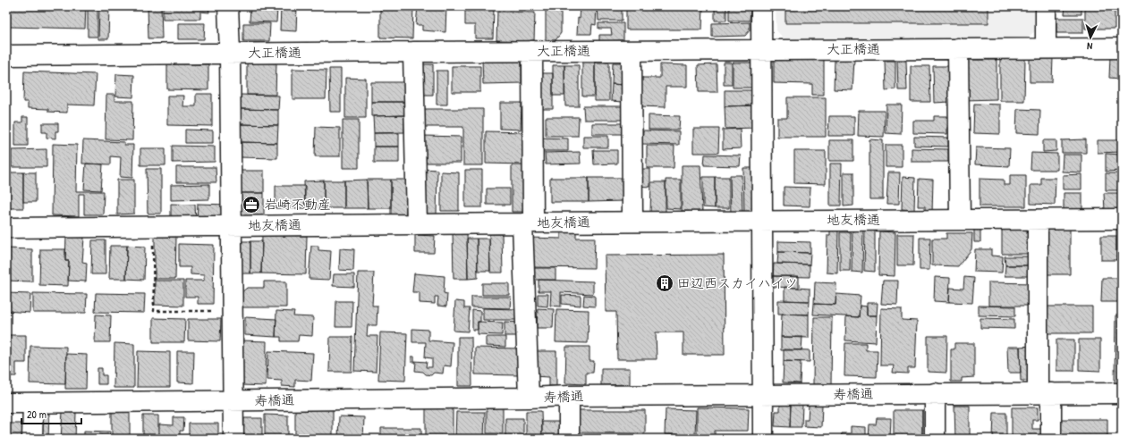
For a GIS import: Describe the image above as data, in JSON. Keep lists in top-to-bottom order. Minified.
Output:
{"streets":{"street":["大正橋通","地友橋通","寿橋通"]},"places":{"office":["岩崎不動産"],"building":["田辺西スカイハイツ"]},"scale_bar":"20 m","north":"bottom"}
